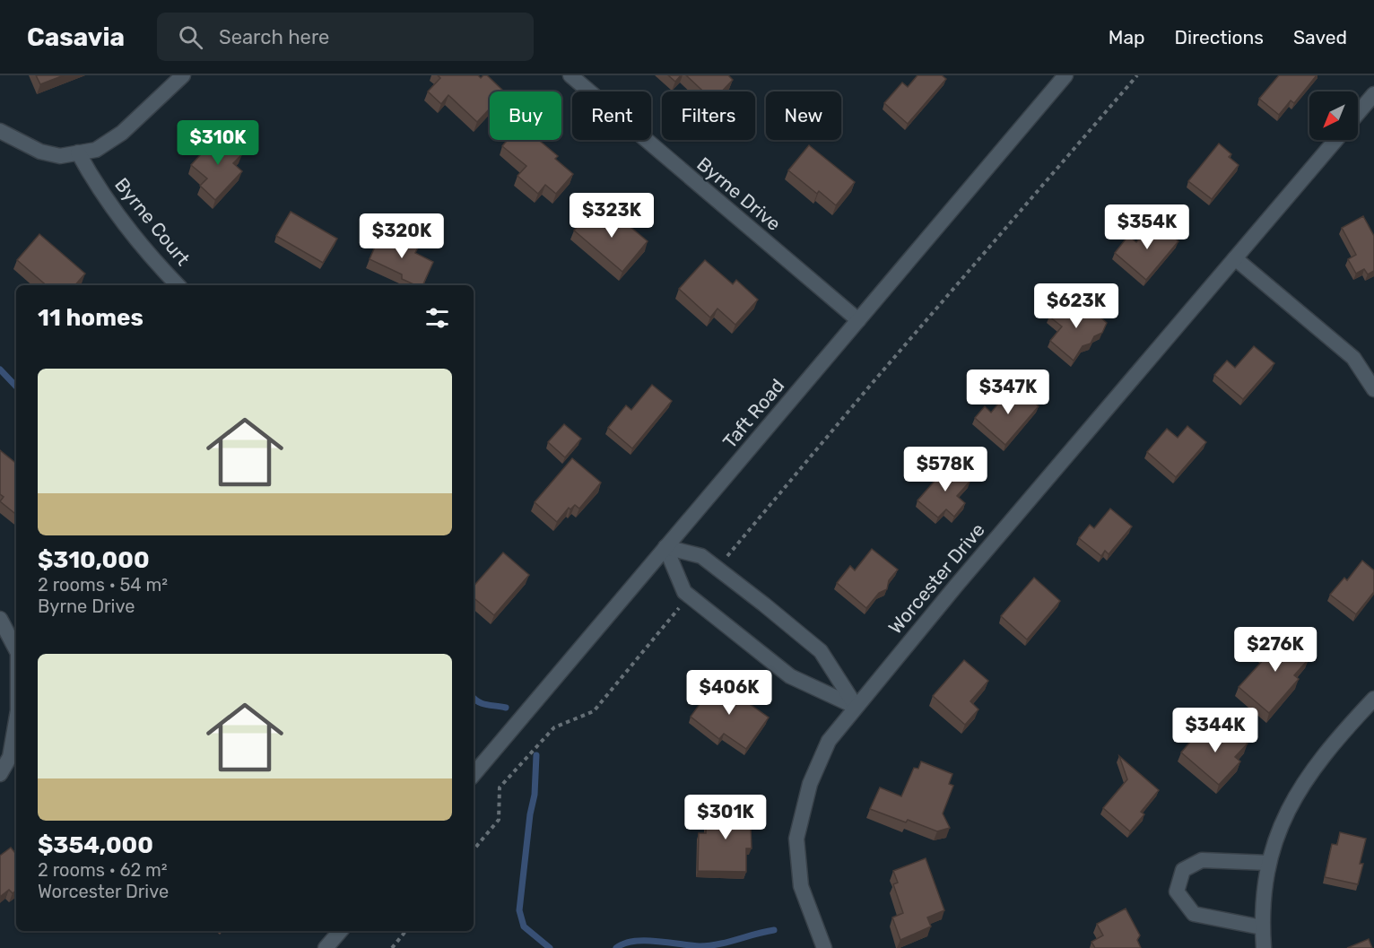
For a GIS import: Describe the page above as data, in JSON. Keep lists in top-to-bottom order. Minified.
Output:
{"streets":{"street":["Byrne Drive","Byrne Court","Taft Road","Worcester Drive"]},"crossings":[["Byrne Drive","Taft Road"]],"north":"bottom left","page":{"header":"Casavia","search":"Search here","nav":["Map","Directions","Saved"],"chip":["Buy","Rent","Filters","New"],"price":["$310K","$323K","$354K","$320K","$623K","$347K","$578K","$276K","$406K","$344K","$301K"],"heading":"11 homes","list":[{"name":"$310,000","note":"2 rooms · 54 m² · Byrne Drive"},{"name":"$354,000","note":"2 rooms · 62 m² · Worcester Drive"}]}}
